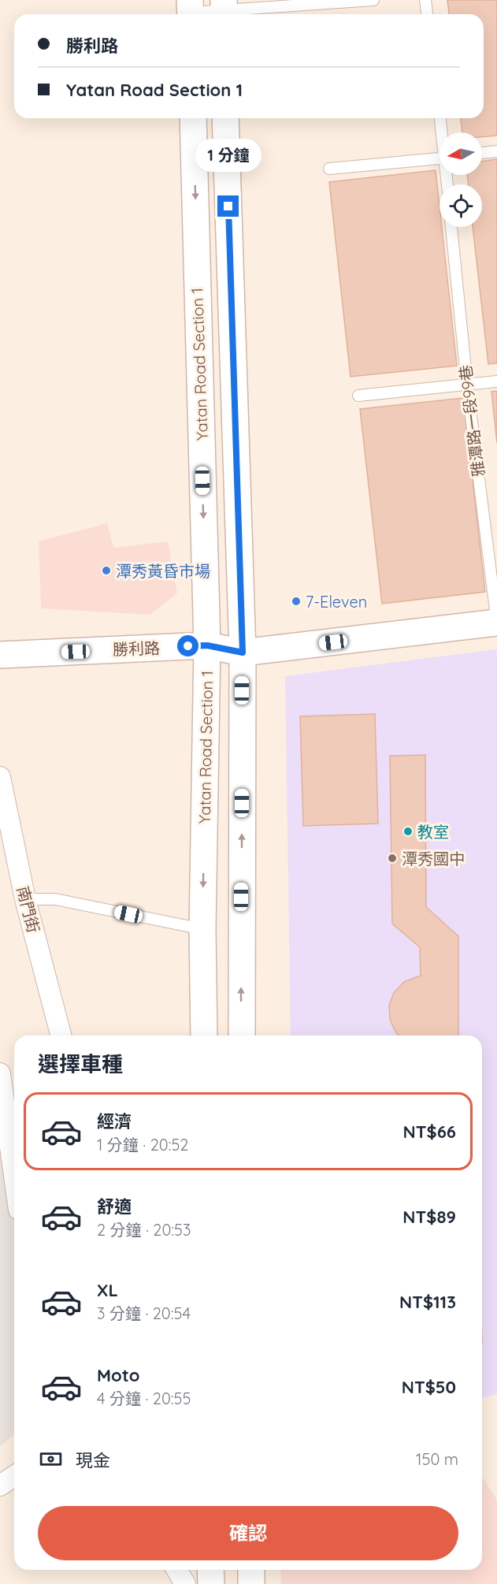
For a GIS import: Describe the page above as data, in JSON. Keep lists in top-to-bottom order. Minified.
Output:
{"streets":{"street":["Yatan Road Section 1","勝利路","南門街"],"lane":["雅潭路一段99巷"]},"crossings":[["Yatan Road Section 1","勝利路"],["雅潭路一段99巷","勝利路"]],"places":["潭秀黃昏市場","7-Eleven","教室","潭秀國中"],"north":"left","page":{"banner":["勝利路","Yatan Road Section 1"],"bubble":"1 分鐘","heading":"選擇車種","list":[{"name":"經濟","note":"1 分鐘 · 20:52","value":"NT$66"},{"name":"舒適","note":"2 分鐘 · 20:53","value":"NT$89"},{"name":"XL","note":"3 分鐘 · 20:54","value":"NT$113"},{"name":"Moto","note":"4 分鐘 · 20:55","value":"NT$50"}],"pay":["現金","150 m"],"buttons":"確認"}}
